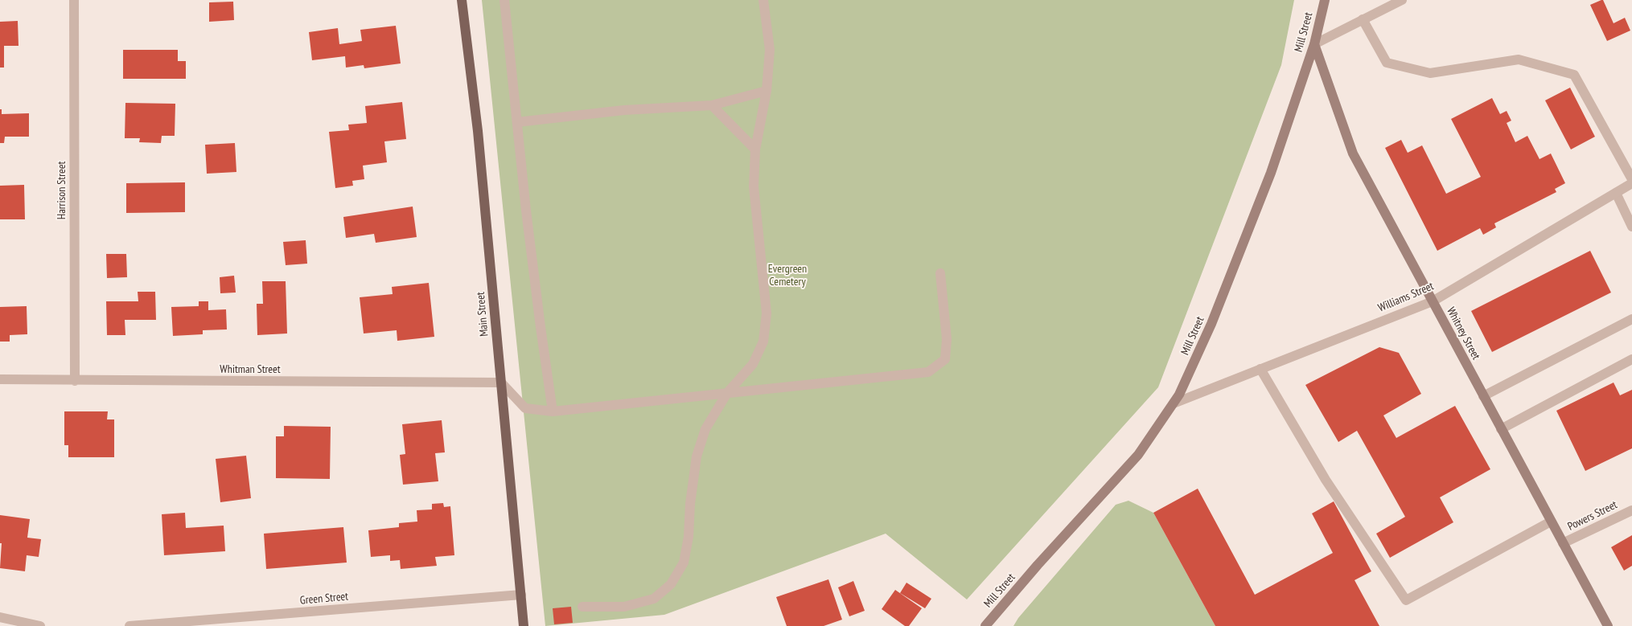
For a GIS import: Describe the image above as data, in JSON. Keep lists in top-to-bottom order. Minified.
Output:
{"streets":{"main road":["Mill Street","Main Street","Whitney Street"],"street":["Harrison Street","Williams Street","Whitman Street","Powers Street","Green Street"]},"crossings":[["Mill Street","Williams Street"],["Mill Street","Whitney Street"],["Harrison Street","Whitman Street"],["Williams Street","Whitney Street"],["Main Street","Whitman Street"],["Main Street","Green Street"],["Whitney Street","Powers Street"]],"parks":["Evergreen Cemetery"]}
